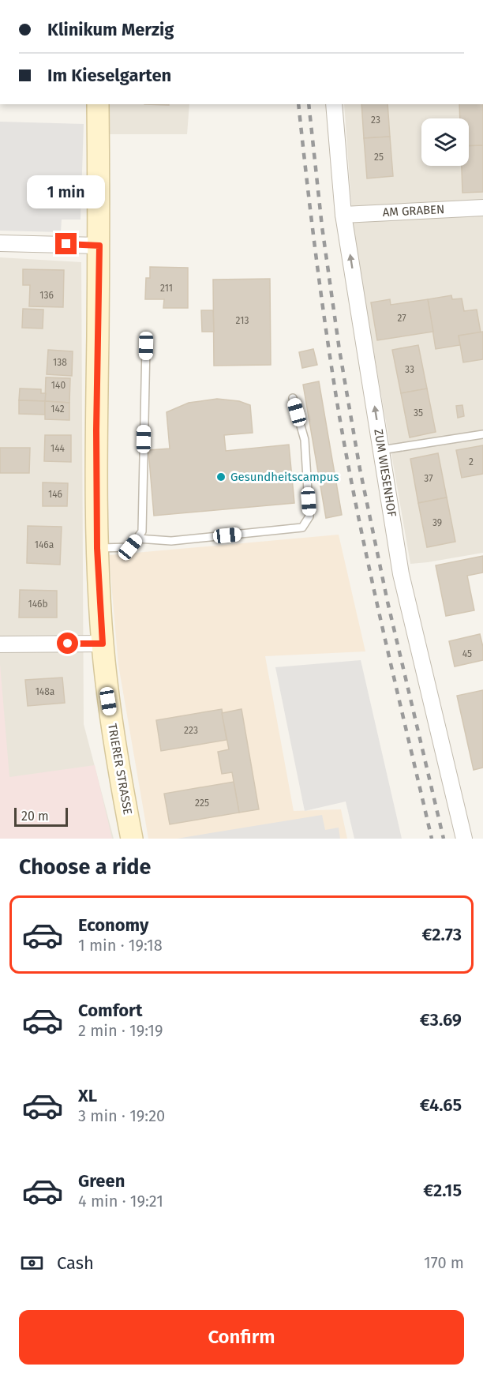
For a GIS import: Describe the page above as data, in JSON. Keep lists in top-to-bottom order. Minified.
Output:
{"streets":{"street":["AM GRABEN","ZUM WIESENHOF","TRIERER STRASSE"]},"crossings":[["AM GRABEN","ZUM WIESENHOF"]],"places":["Gesundheitscampus"],"house_numbers":["23","25","211","136","27","213","138","33","140","142","35","144","2","37","146","39","146a","146b","45","148a","223","225"],"scale_bar":"20 m","page":{"banner":["Klinikum Merzig","Im Kieselgarten"],"bubble":"1 min","scale":"20 m","heading":"Choose a ride","list":[{"name":"Economy","note":"1 min · 19:18","value":"€2.73"},{"name":"Comfort","note":"2 min · 19:19","value":"€3.69"},{"name":"XL","note":"3 min · 19:20","value":"€4.65"},{"name":"Green","note":"4 min · 19:21","value":"€2.15"}],"pay":["Cash","170 m"],"buttons":"Confirm"}}
